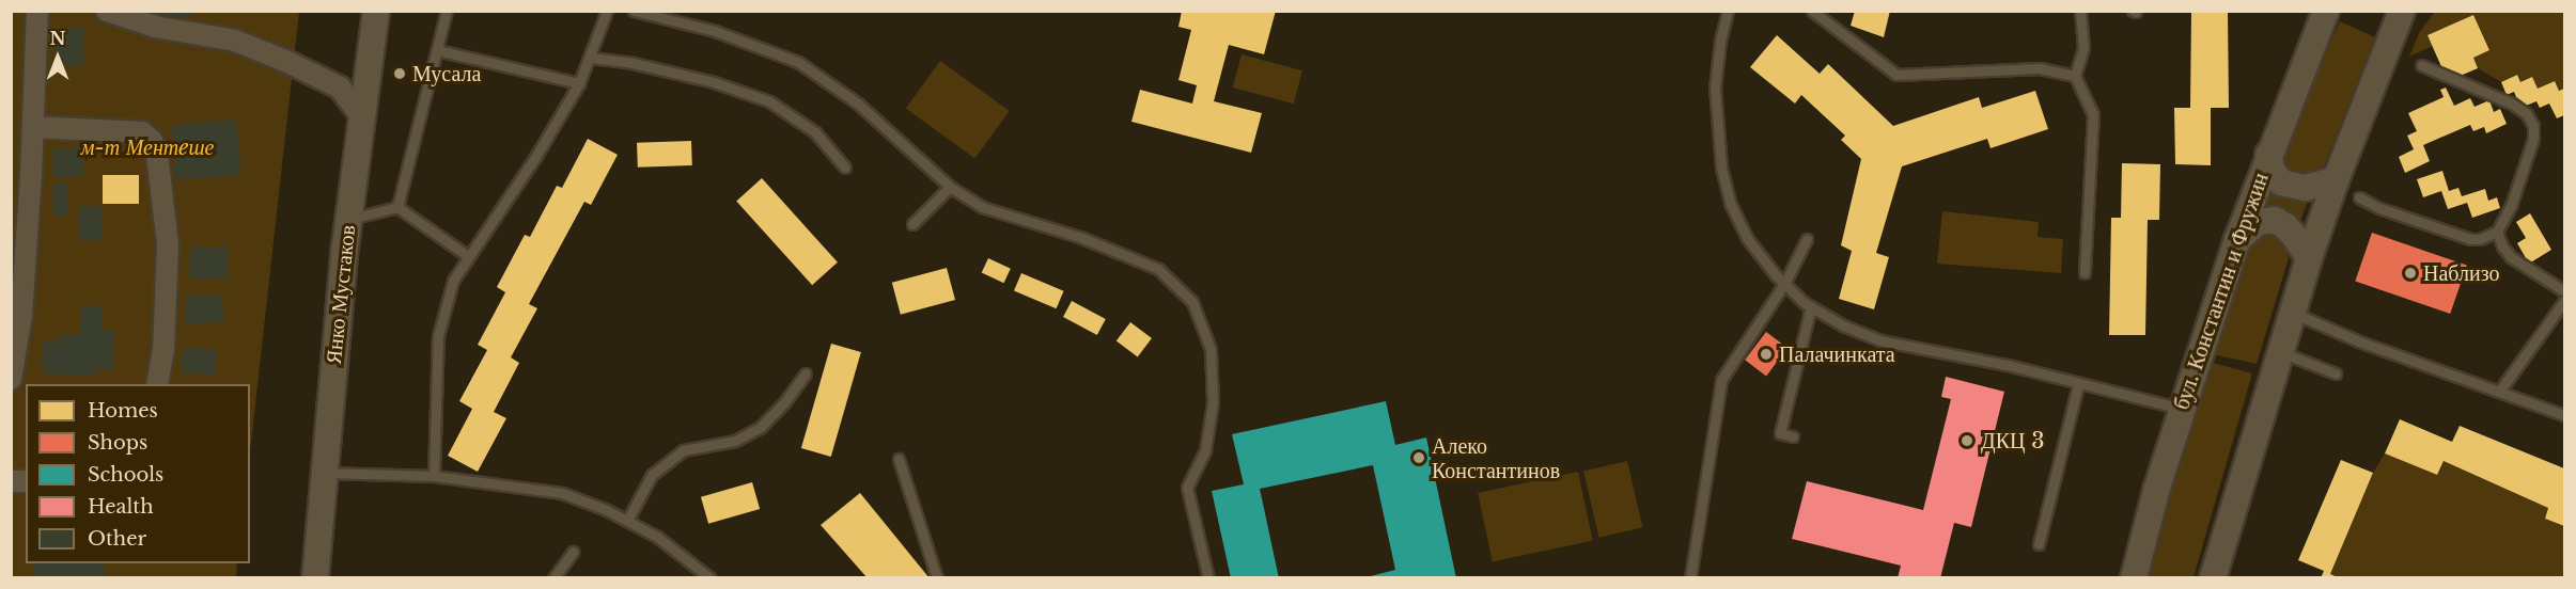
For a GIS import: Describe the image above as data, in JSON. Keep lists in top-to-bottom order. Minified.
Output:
{"streets":{"street":["бул. Константин и Фружин","Янко Мустаков"]},"parks":["м-т Ментeше"],"places":["Мусала","Наблизо","Палачинката","ДКЦ 3","Алеко Константинов"],"legend":["Homes","Shops","Schools","Health","Other"],"north":"top"}
